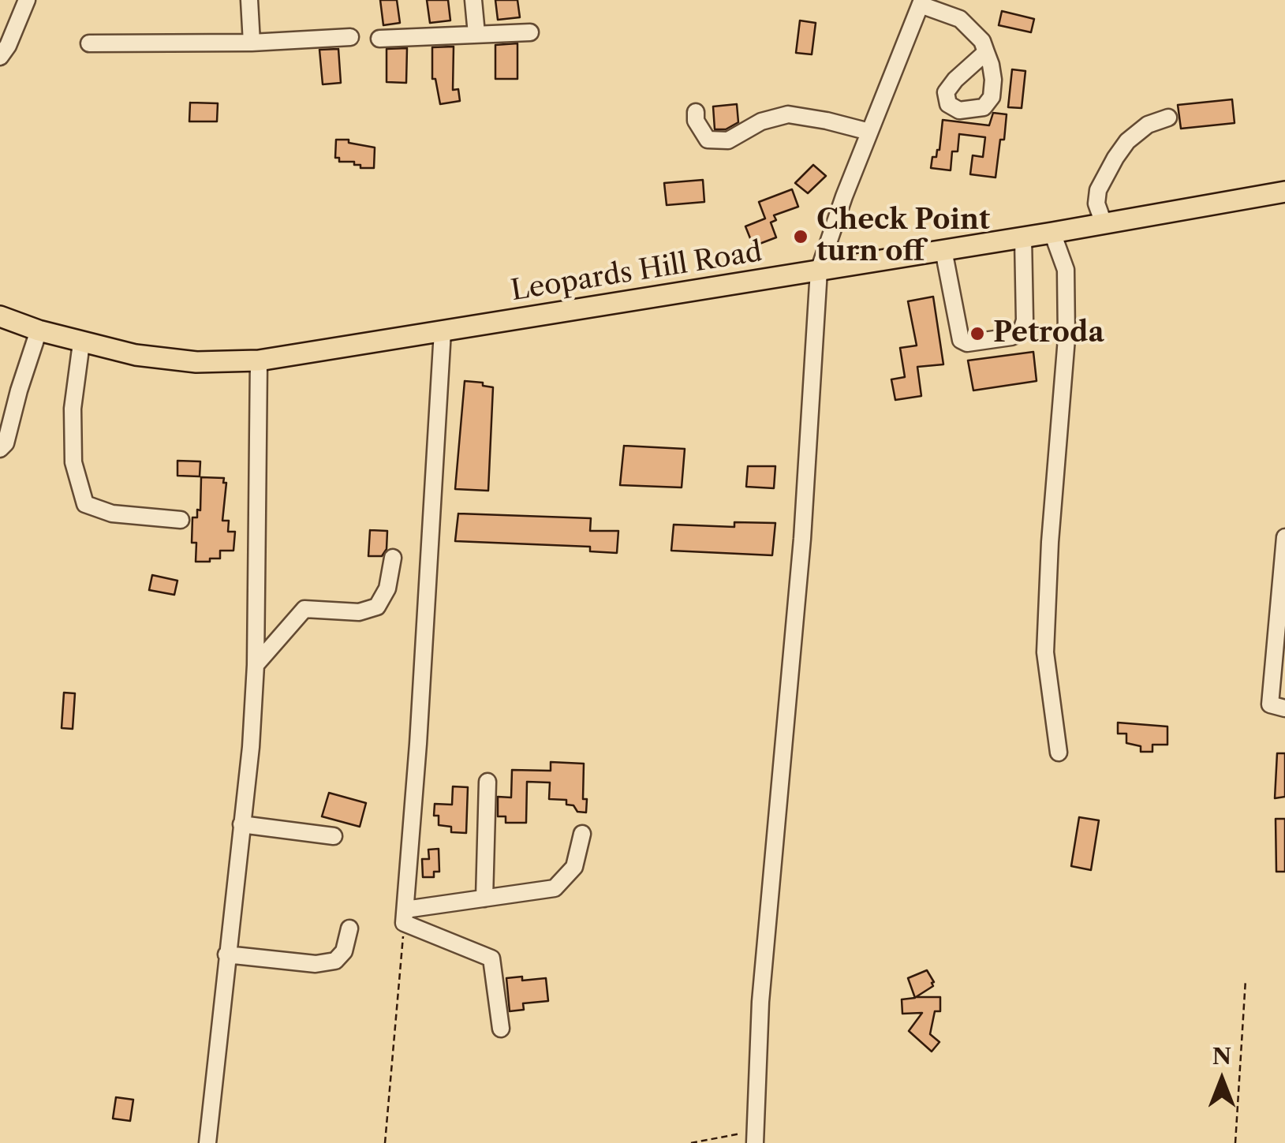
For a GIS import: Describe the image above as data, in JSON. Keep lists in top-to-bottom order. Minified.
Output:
{"streets":{"main road":["Leopards Hill Road"]},"places":["Check Point turn off","Petroda"],"north":"top"}
